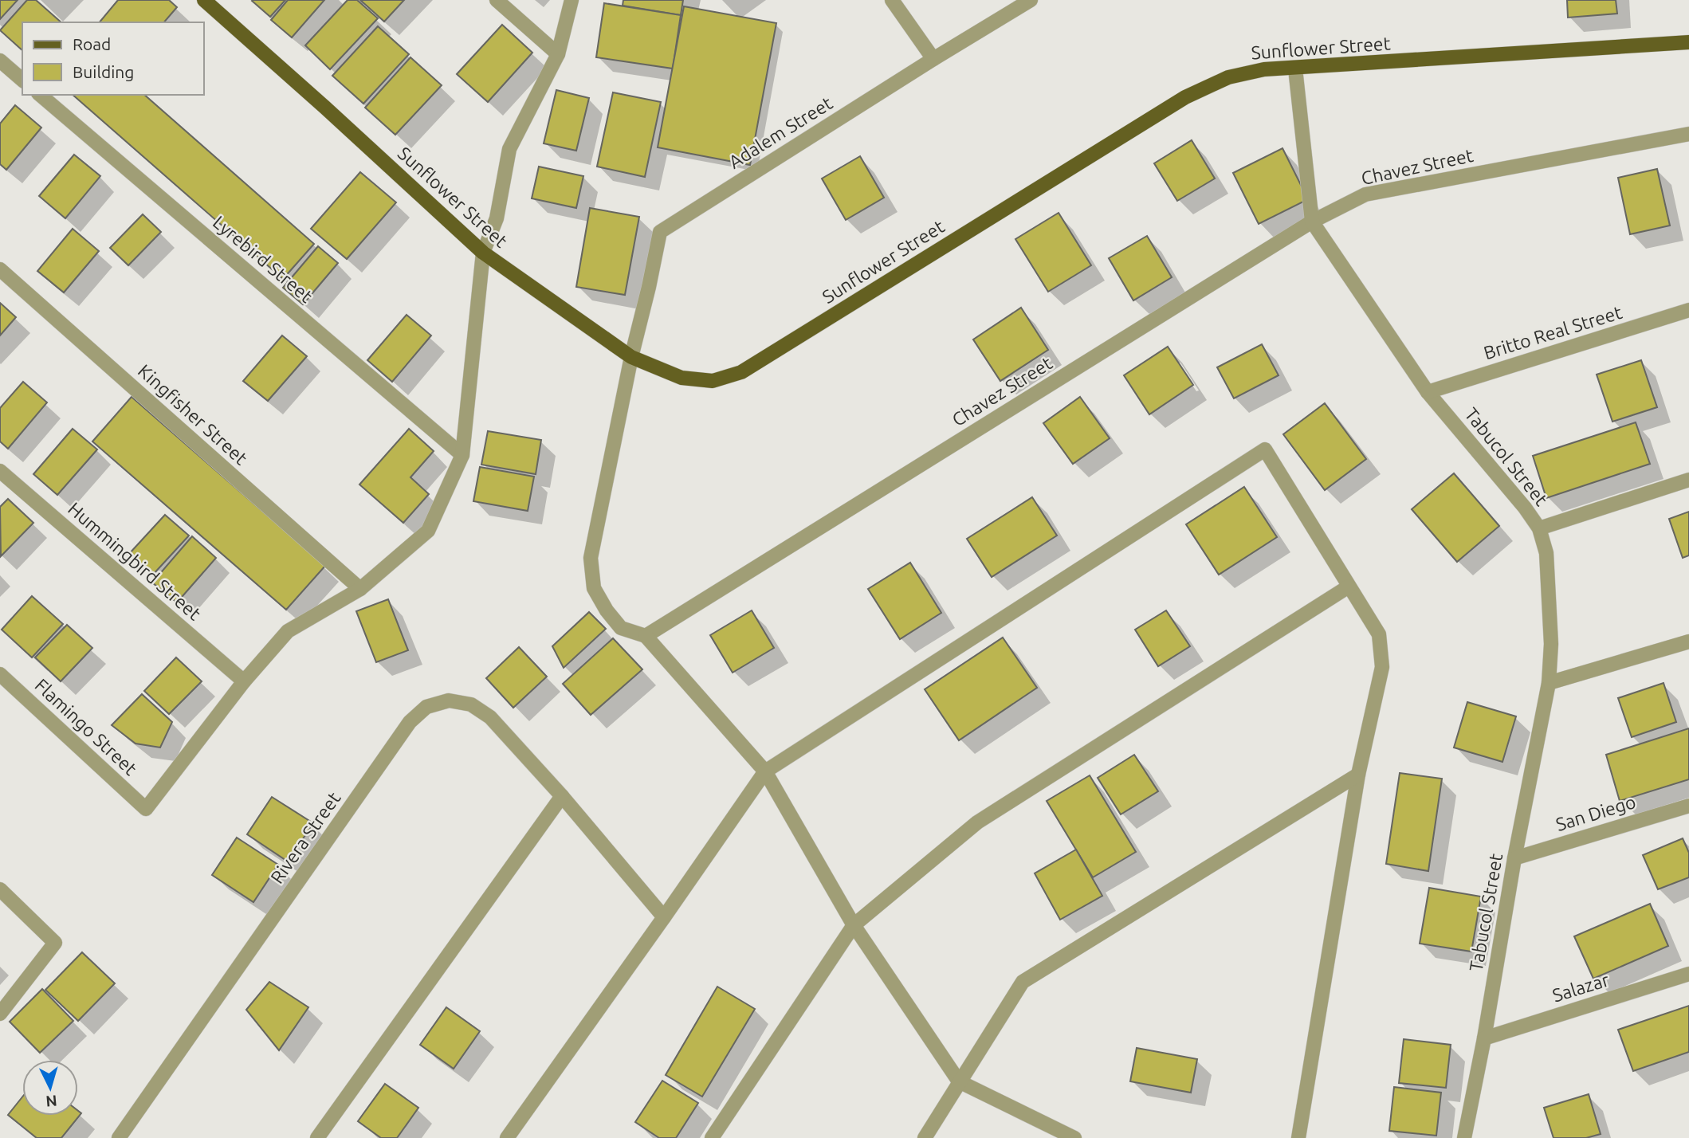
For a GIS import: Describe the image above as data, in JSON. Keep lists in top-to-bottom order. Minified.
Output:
{"streets":{"main road":["Sunflower Street"],"street":["Adalem Street","Chavez Street","Lyrebird Street","Britto Real Street","Kingfisher Street","Tabucol Street","Hummingbird Street","Flamingo Street","San Diego","Rivera Street","Salazar"]},"crossings":[["Sunflower Street","Adalem Street"],["Sunflower Street","Tabucol Street"],["Chavez Street","Tabucol Street"],["Britto Real Street","Tabucol Street"],["Tabucol Street","San Diego"],["Tabucol Street","Salazar"],["Hummingbird Street","Flamingo Street"]],"legend":["Road","Building"],"north":"bottom"}
